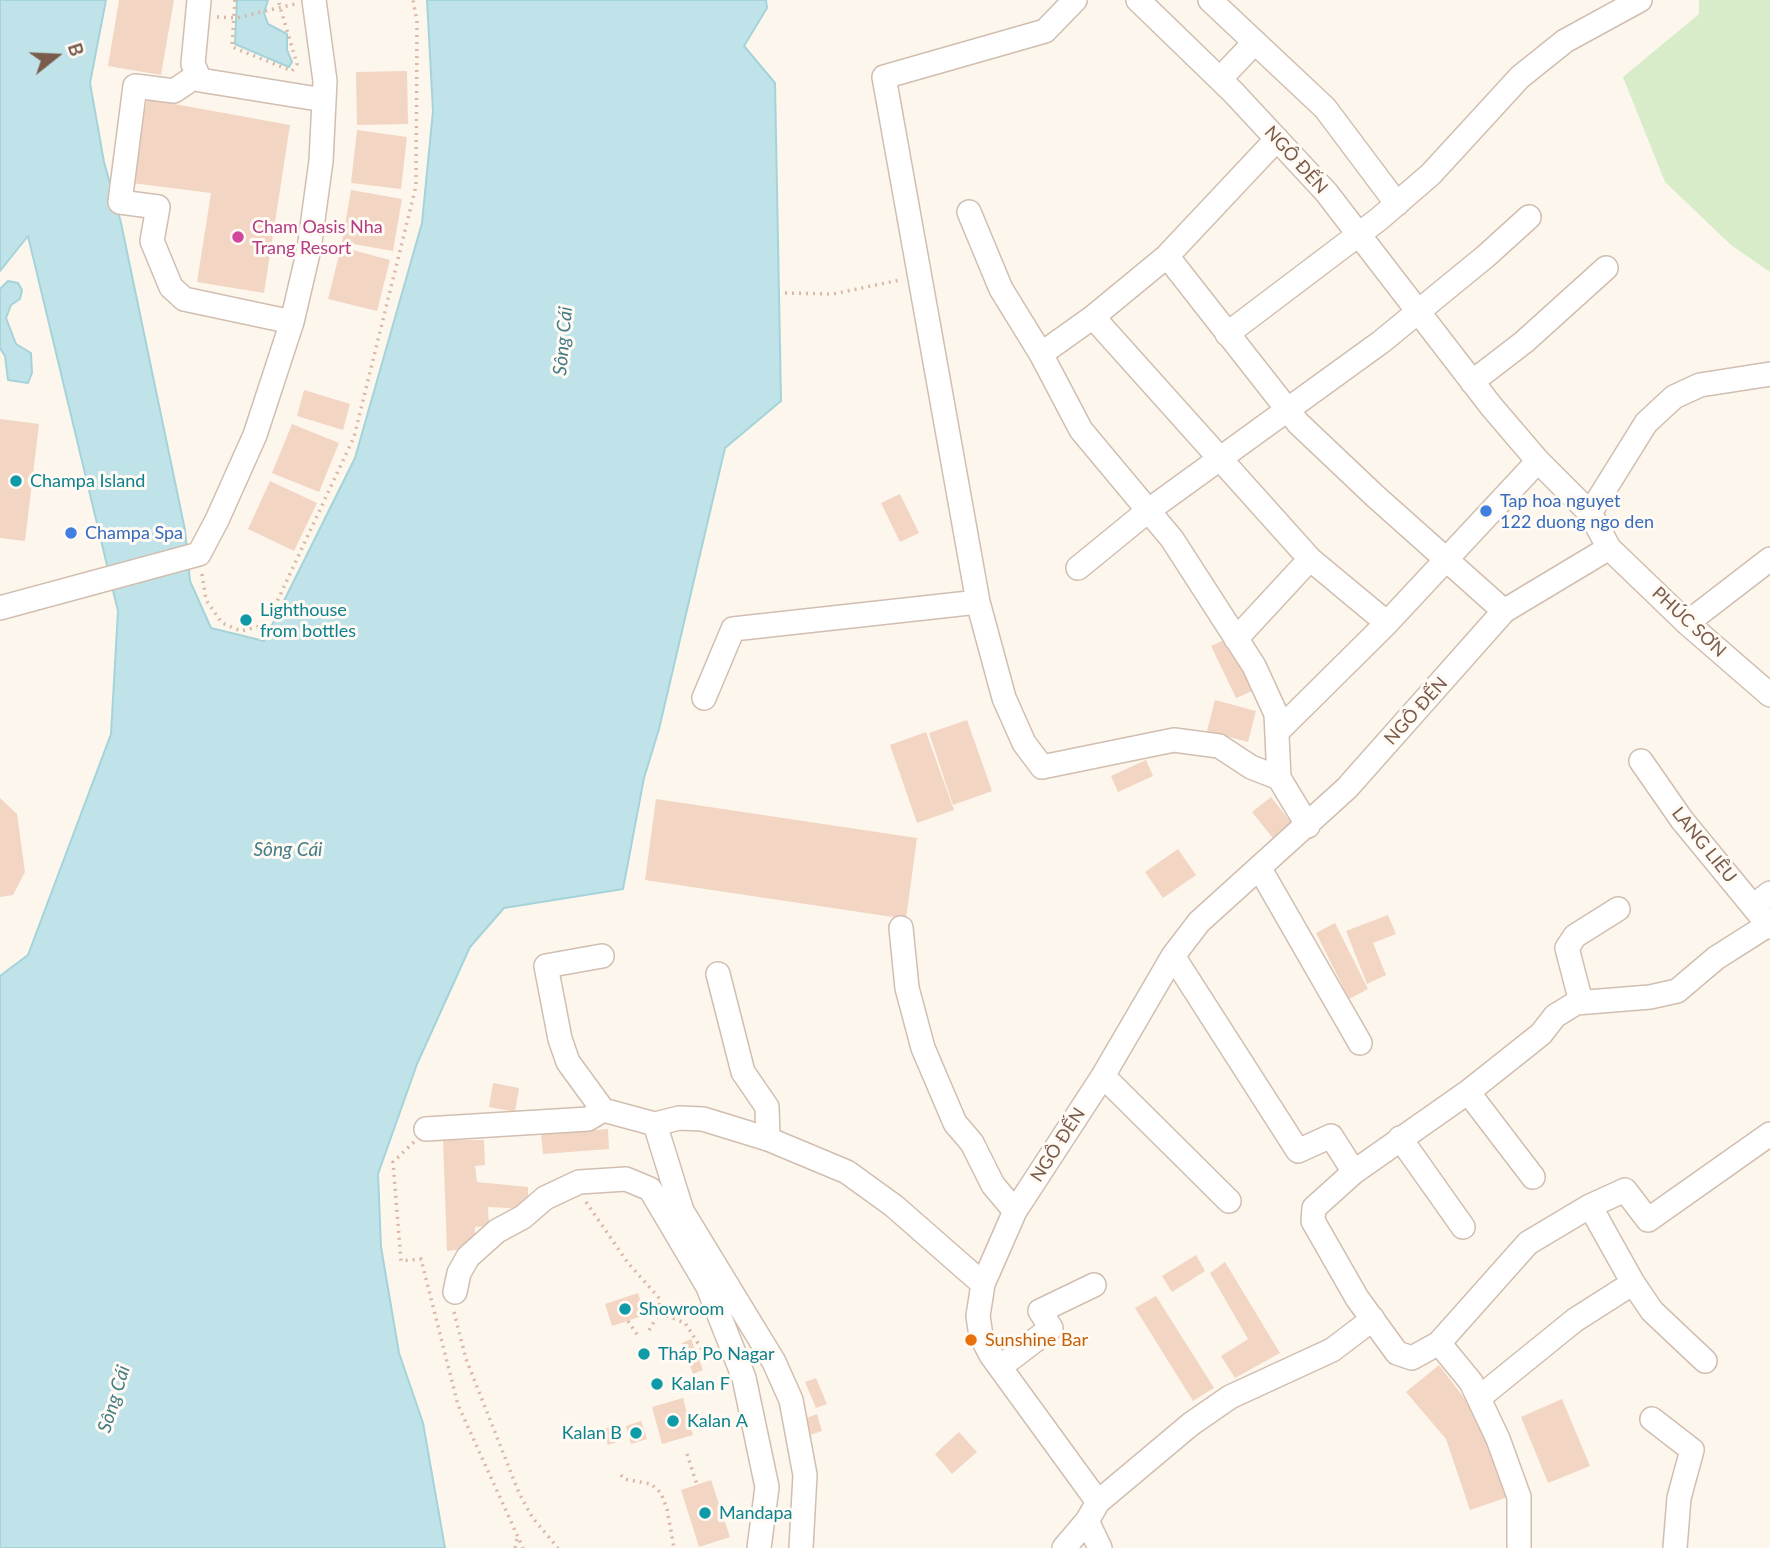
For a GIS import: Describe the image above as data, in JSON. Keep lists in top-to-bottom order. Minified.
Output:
{"streets":{"street":["NGÔ ĐẾN","PHÚC SƠN","LANG LIÊU"]},"crossings":[["NGÔ ĐẾN","PHÚC SƠN"]],"water":["Sông Cái"],"places":["Cham Oasis Nha Trang Resort","Champa Island","Tap hoa nguyet 122 duong ngo den","Champa Spa","Lighthouse from bottles","Showroom","Sunshine Bar","Tháp Po Nagar","Kalan F","Kalan A","Kalan B","Mandapa"],"north":"right"}
